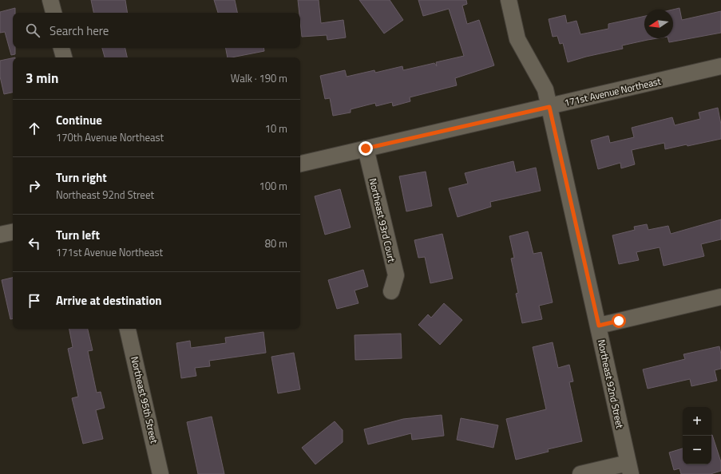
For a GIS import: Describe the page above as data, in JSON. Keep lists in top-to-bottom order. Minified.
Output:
{"streets":{"street":["171st Avenue Northeast","Northeast 93rd Court","Northeast 92nd Street","Northeast 95th Street"]},"crossings":[["171st Avenue Northeast","Northeast 93rd Court"],["171st Avenue Northeast","Northeast 92nd Street"]],"north":"left","page":{"search":"Search here","heading":["3 min","Walk · 190 m"],"list":[["Continue","170th Avenue Northeast","10 m"],["Turn right","Northeast 92nd Street","100 m"],["Turn left","171st Avenue Northeast","80 m"],"Arrive at destination"],"map_buttons":["+","−"]}}
